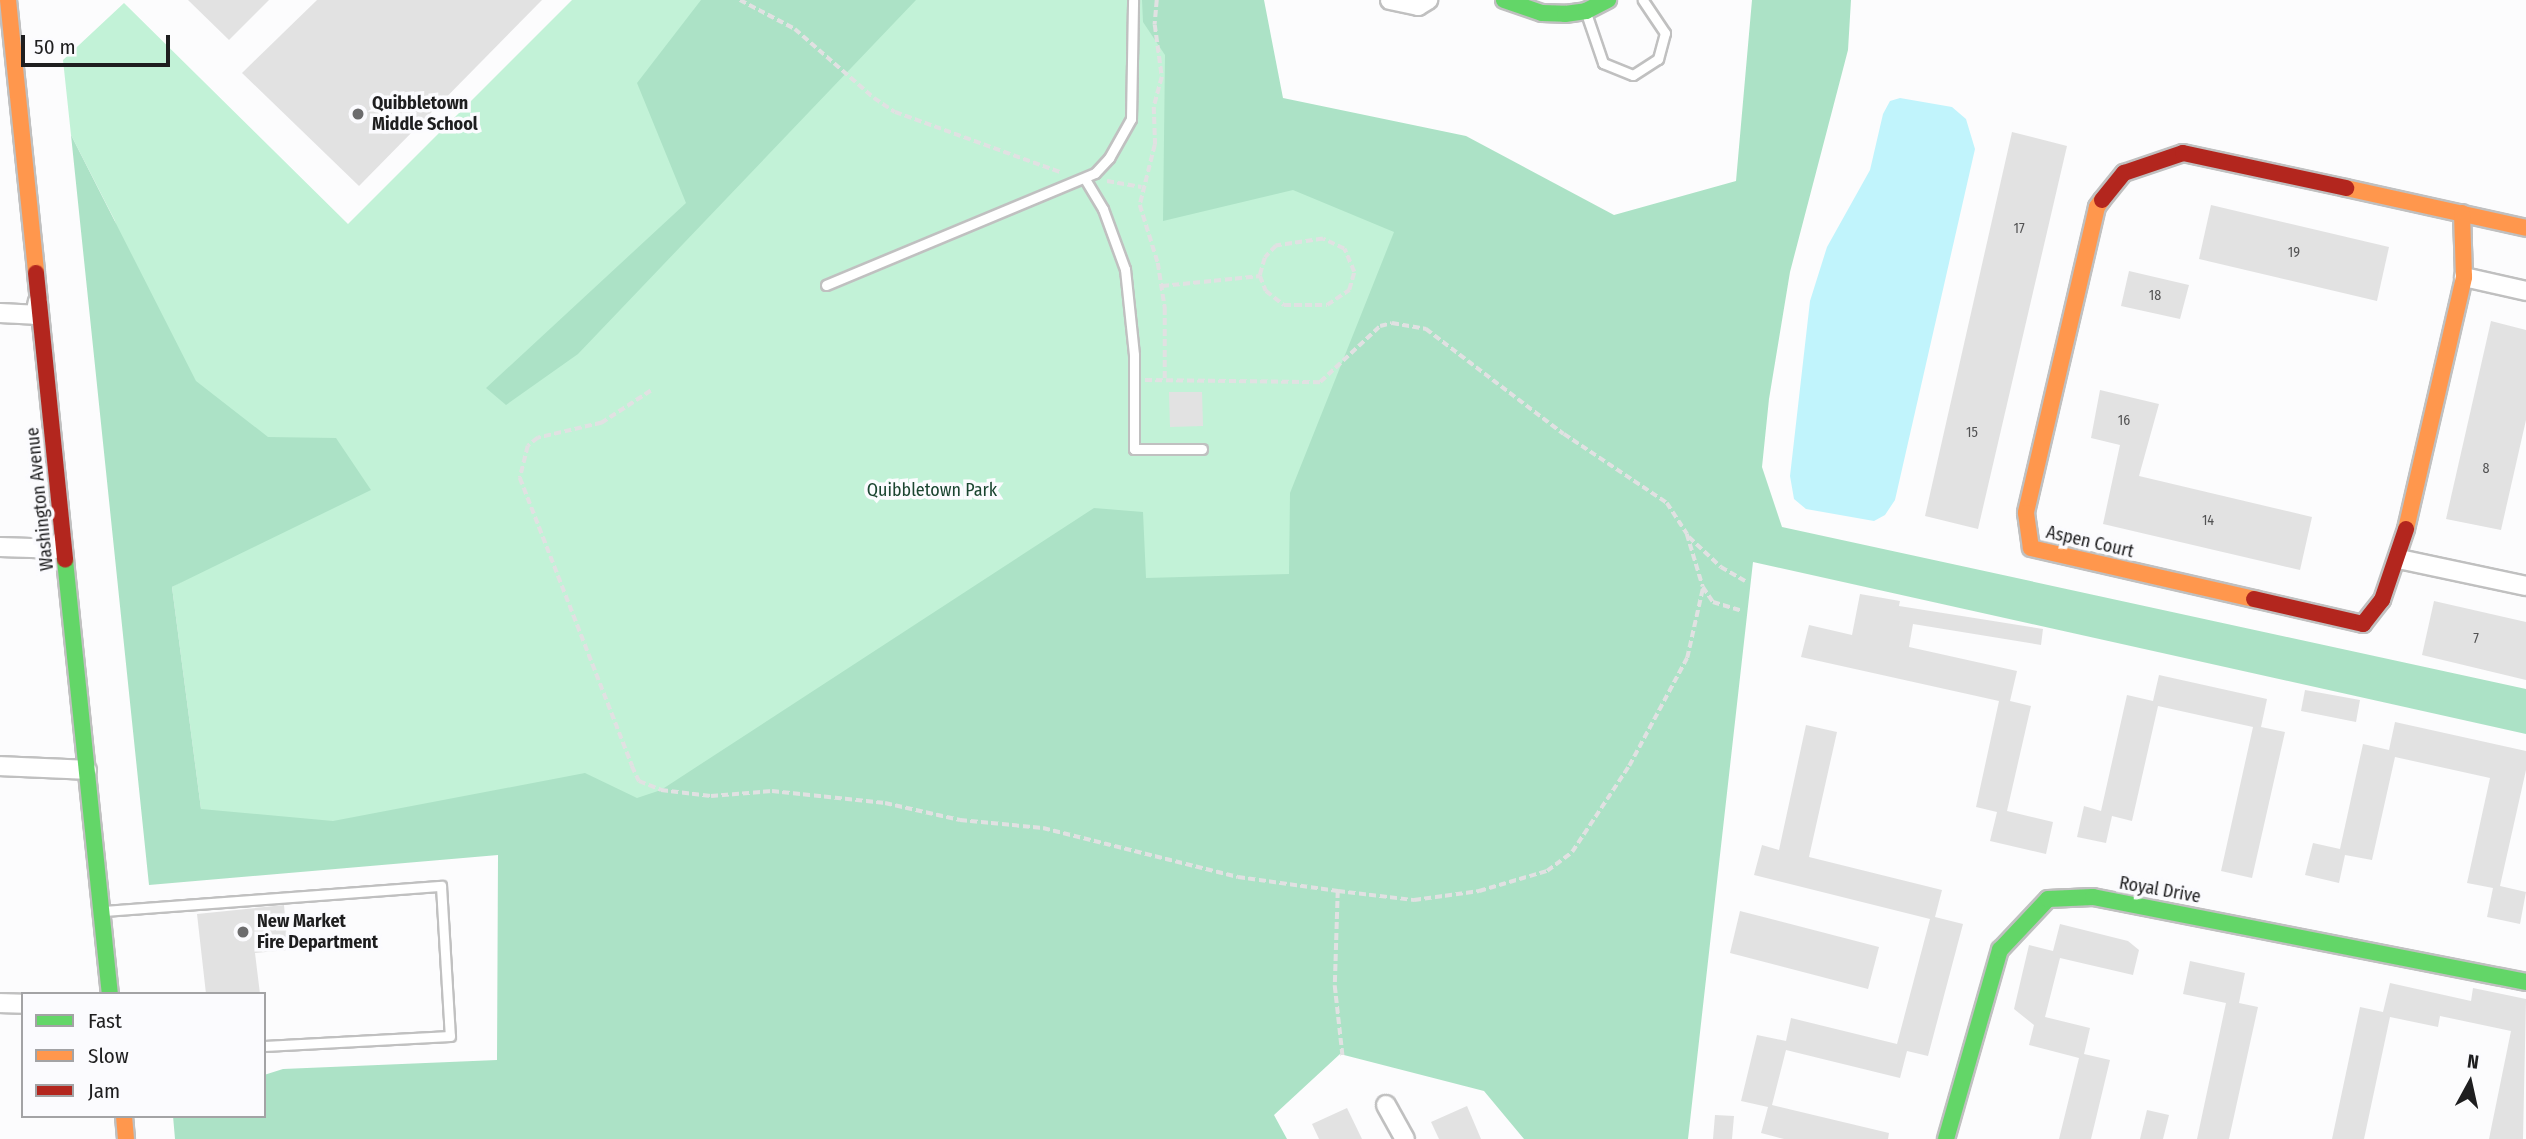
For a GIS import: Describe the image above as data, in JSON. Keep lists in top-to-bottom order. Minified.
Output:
{"streets":{"street":["Washington Avenue","Aspen Court","Royal Drive"]},"parks":["Quibbletown Park"],"places":["Quibbletown Middle School","New Market Fire Department"],"house_numbers":["17","19","18","16","15","8","14","7"],"legend":["Fast","Slow","Jam"],"scale_bar":"50 m","north":"top"}
